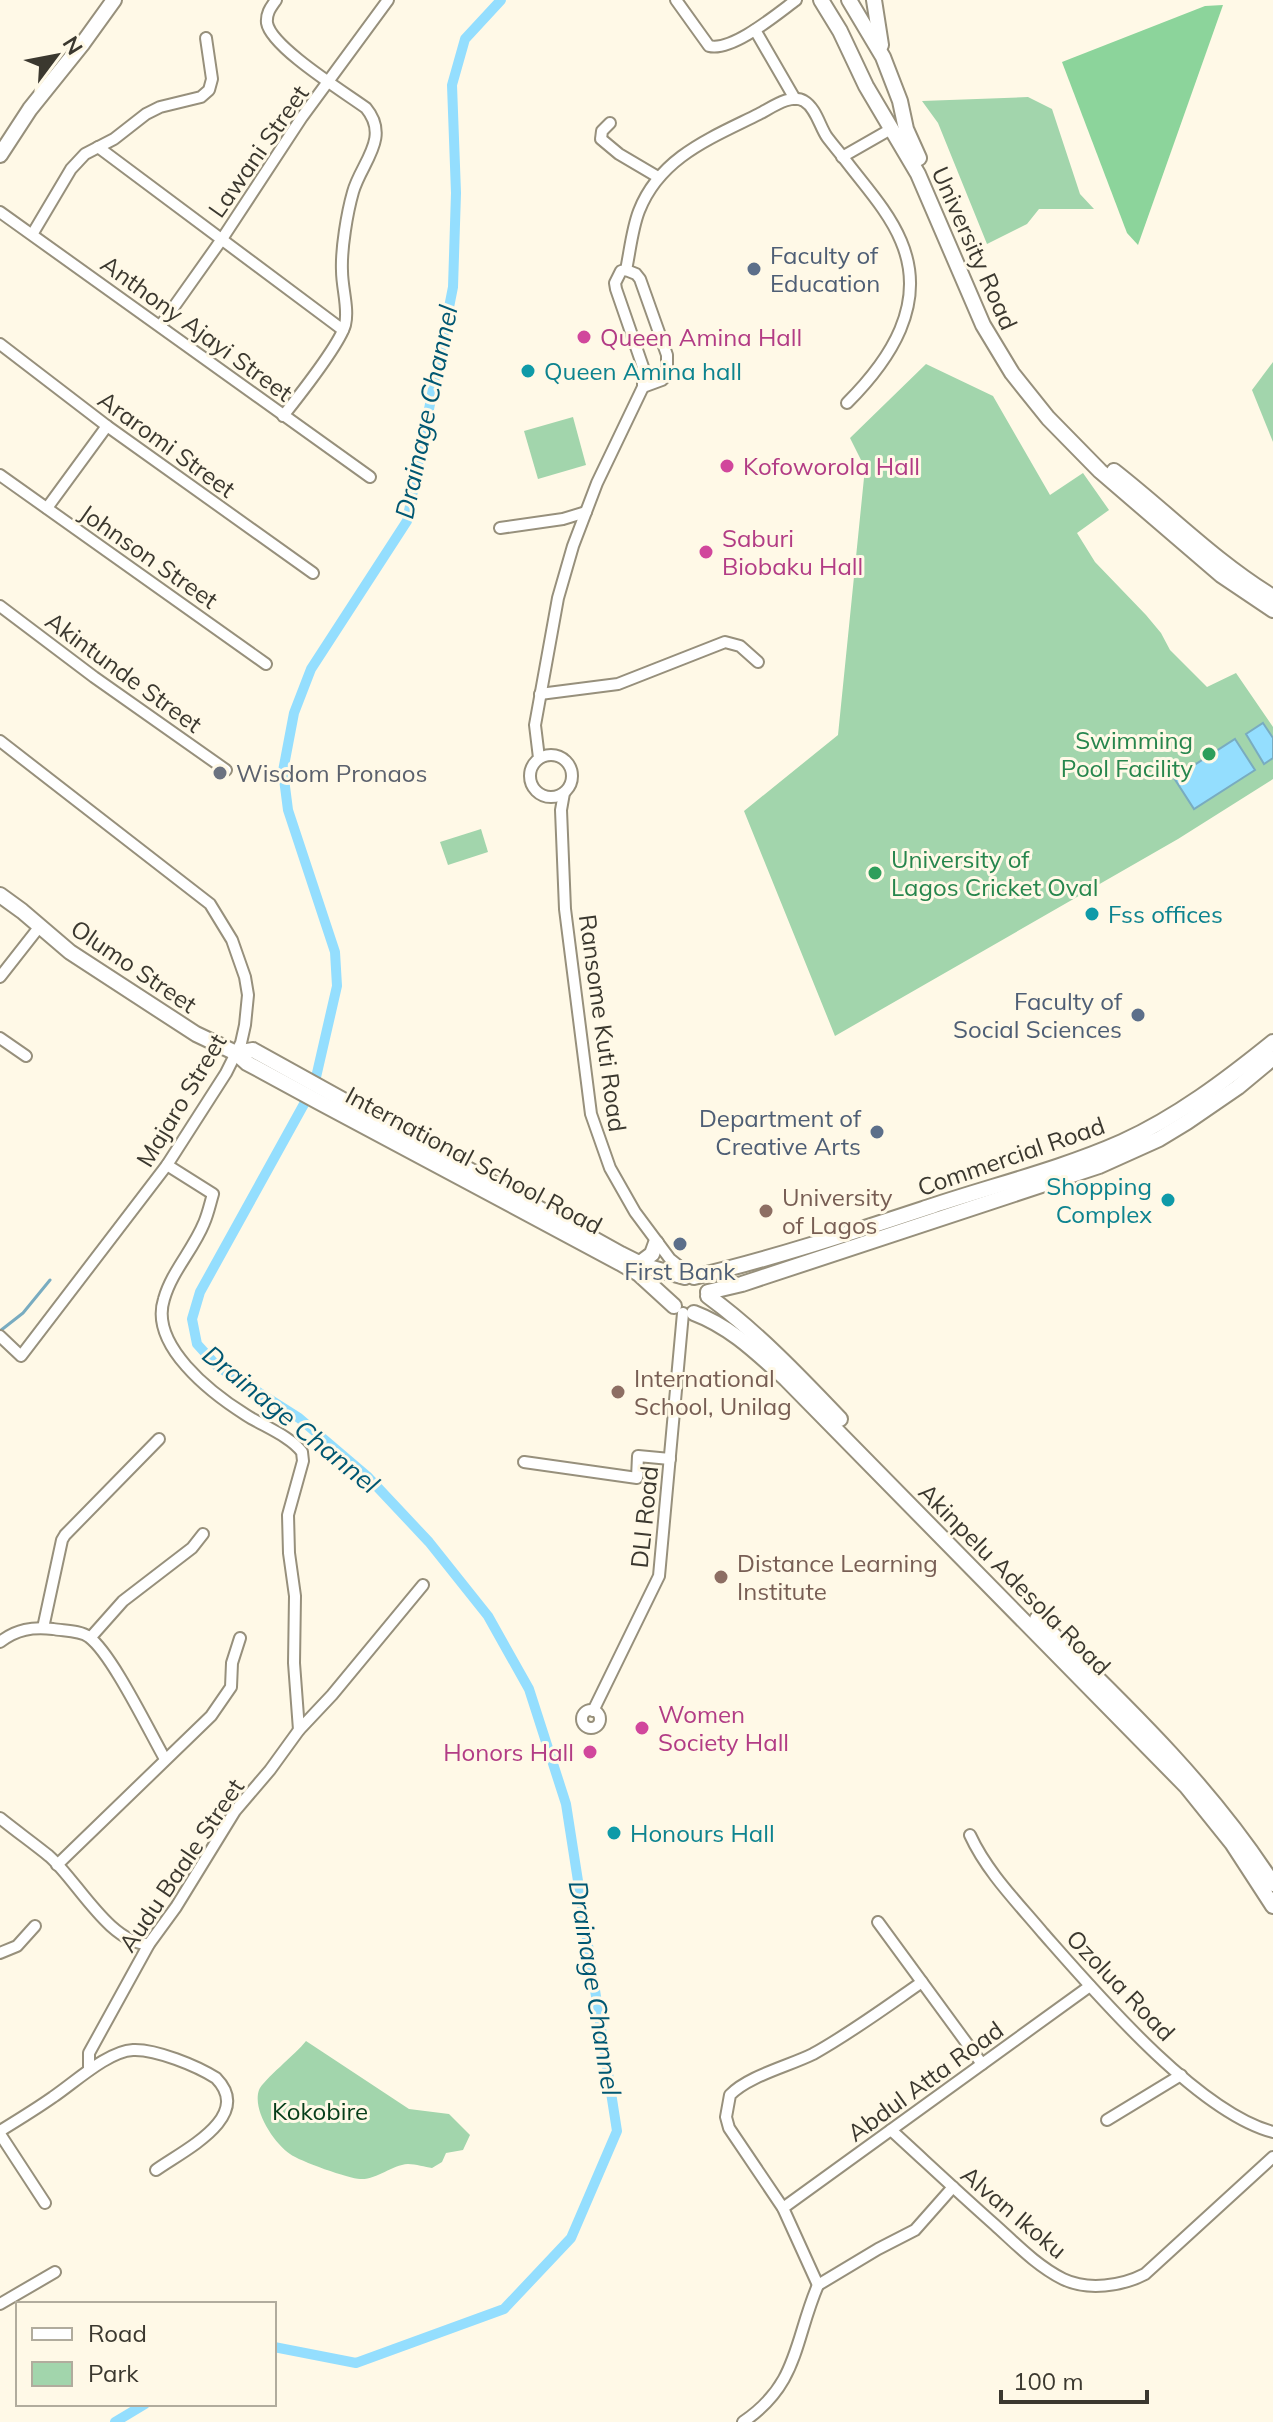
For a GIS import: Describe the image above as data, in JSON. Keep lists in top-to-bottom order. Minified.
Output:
{"streets":{"street":["Lawani Street","University Road","Anthony Ajayi Street","Araromi Street","Johnson Street","Akintunde Street","Olumo Street","Ransome Kuti Road","Majaro Street","Commercial Road","International School Road","DLI Road","Akinpelu Adesola Road","Audu Baale Street","Ozolua Road","Abdul Atta Road","Alvan Ikoku"]},"crossings":[["Lawani Street","Anthony Ajayi Street"],["Olumo Street","Majaro Street"],["Olumo Street","International School Road"],["Ransome Kuti Road","Commercial Road"],["Ransome Kuti Road","International School Road"],["Ransome Kuti Road","DLI Road"],["Ransome Kuti Road","Akinpelu Adesola Road"],["Majaro Street","International School Road"],["Commercial Road","International School Road"],["Commercial Road","DLI Road"],["Commercial Road","Akinpelu Adesola Road"],["International School Road","DLI Road"],["International School Road","Akinpelu Adesola Road"],["DLI Road","Akinpelu Adesola Road"],["Ozolua Road","Abdul Atta Road"],["Abdul Atta Road","Alvan Ikoku"]],"water":["Drainage Channel"],"parks":["Kokobire"],"places":["Faculty of Education","Queen Amina Hall","Queen Amina hall","Kofoworola Hall","Saburi Biobaku Hall","Swimming Pool Facility","Wisdom Pronaos","University of Lagos Cricket Oval","Fss offices","Faculty of Social Sciences","Department of Creative Arts","Shopping Complex","University of Lagos","First Bank","International School, Unilag","Distance Learning Institute","Women Society Hall","Honors Hall","Honours Hall"],"legend":["Road","Park"],"scale_bar":"100 m","north":"top right"}
